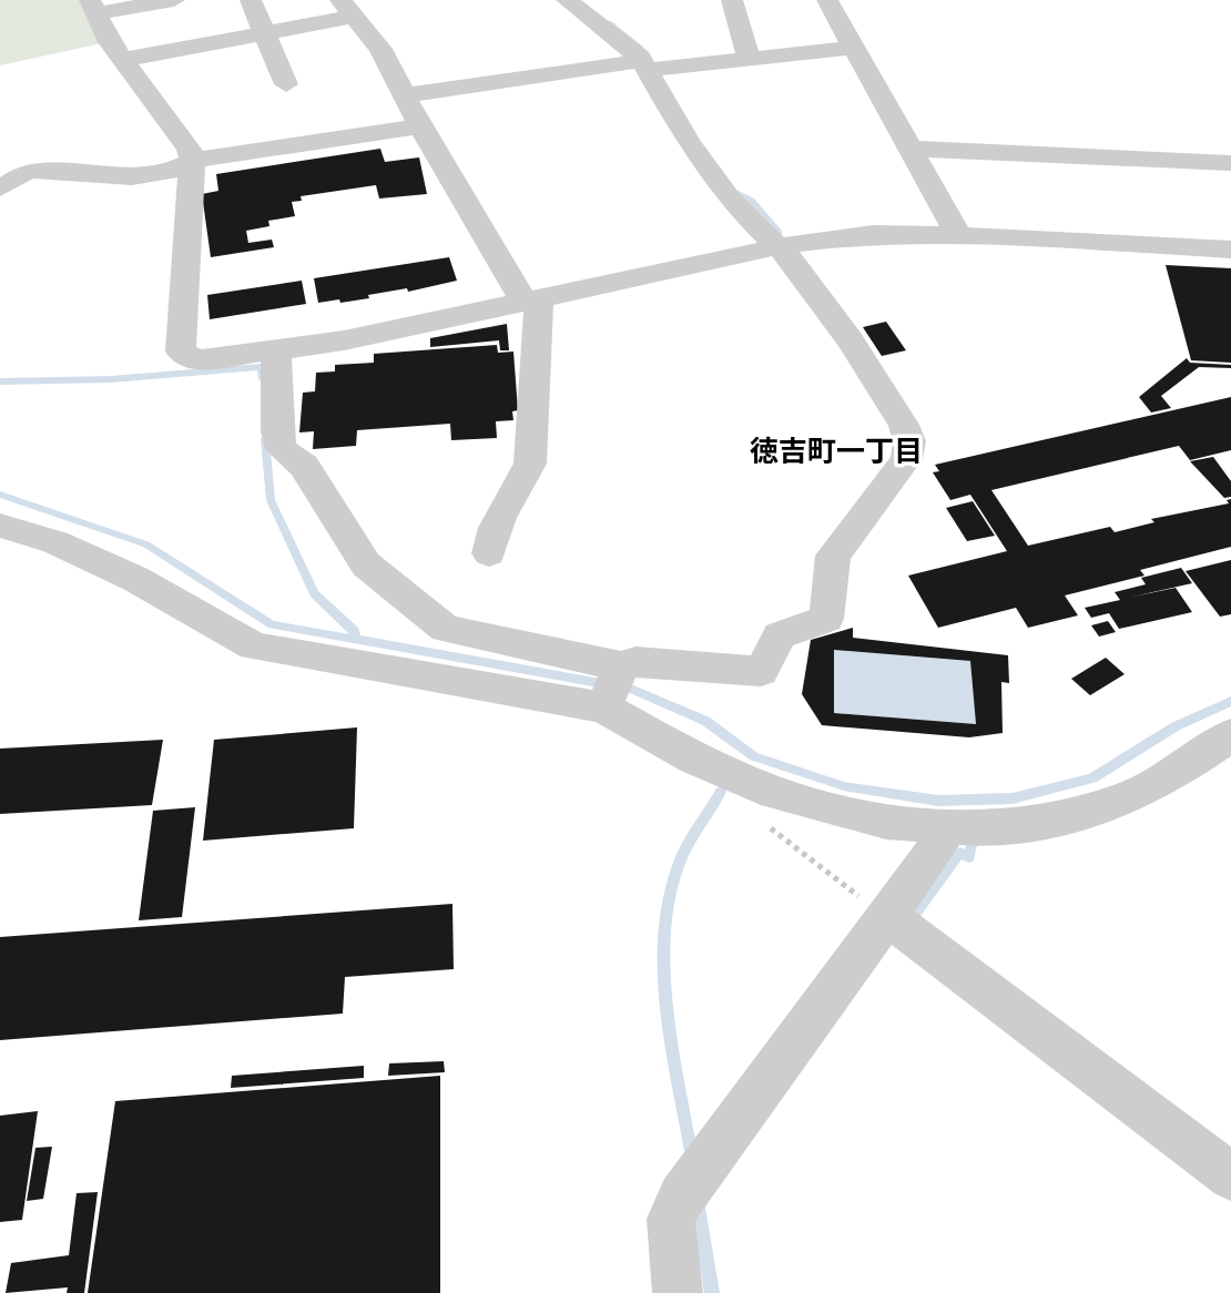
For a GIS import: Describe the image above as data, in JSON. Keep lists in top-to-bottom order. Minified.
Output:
{"districts":["徳吉町一丁目"]}
